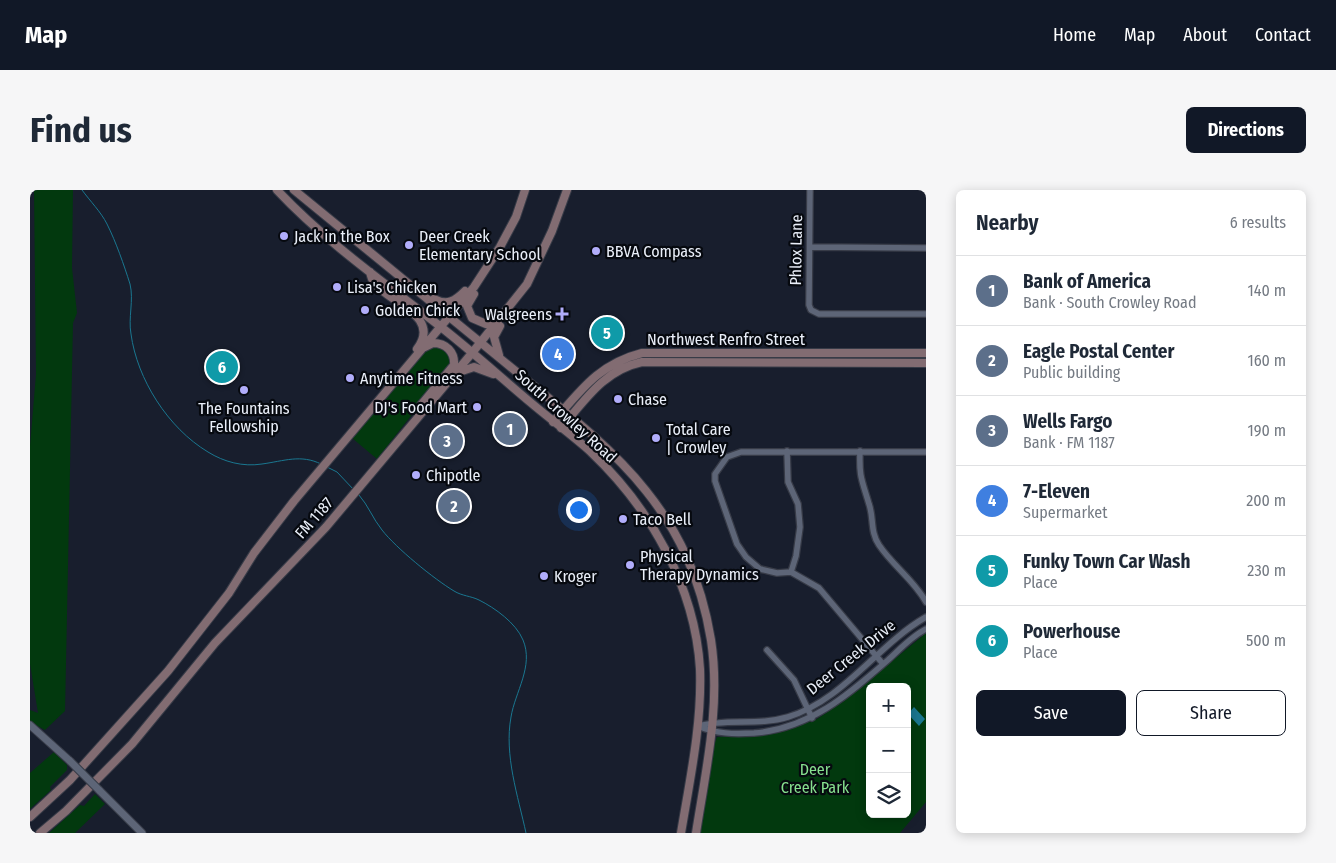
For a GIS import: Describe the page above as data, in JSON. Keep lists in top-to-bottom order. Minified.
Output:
{"streets":{"main road":["Northwest Renfro Street","South Crowley Road","FM 1187"],"street":["Phlox Lane","Deer Creek Drive"]},"crossings":[["Northwest Renfro Street","South Crowley Road"],["South Crowley Road","FM 1187"],["South Crowley Road","Deer Creek Drive"]],"parks":["Deer Creek Park"],"places":{"other":["Jack in the Box","Deer Creek Elementary School","BBVA Compass","Lisa's Chicken","Golden Chick","Anytime Fitness","The Fountains Fellowship","Chase","DJ's Food Mart","Total Care | Crowley","Chipotle","Taco Bell","Physical Therapy Dynamics","Kroger"],"health":["Walgreens"]},"page":{"header":"Map","nav":["Home","Map","About","Contact"],"buttons":["Directions",["Save","Share"]],"title":"Find us","heading":["Nearby","6 results"],"list":[{"mark":"1","name":"Bank of America","note":"Bank · South Crowley Road","value":"140 m"},{"mark":"2","name":"Eagle Postal Center","note":"Public building","value":"160 m"},{"mark":"3","name":"Wells Fargo","note":"Bank · FM 1187","value":"190 m"},{"mark":"4","name":"7-Eleven","note":"Supermarket","value":"200 m"},{"mark":"5","name":"Funky Town Car Wash","note":"Place","value":"230 m"},{"mark":"6","name":"Powerhouse","note":"Place","value":"500 m"}],"pins":["5","4","6","1","3","2"],"map_buttons":["+","−"]}}
